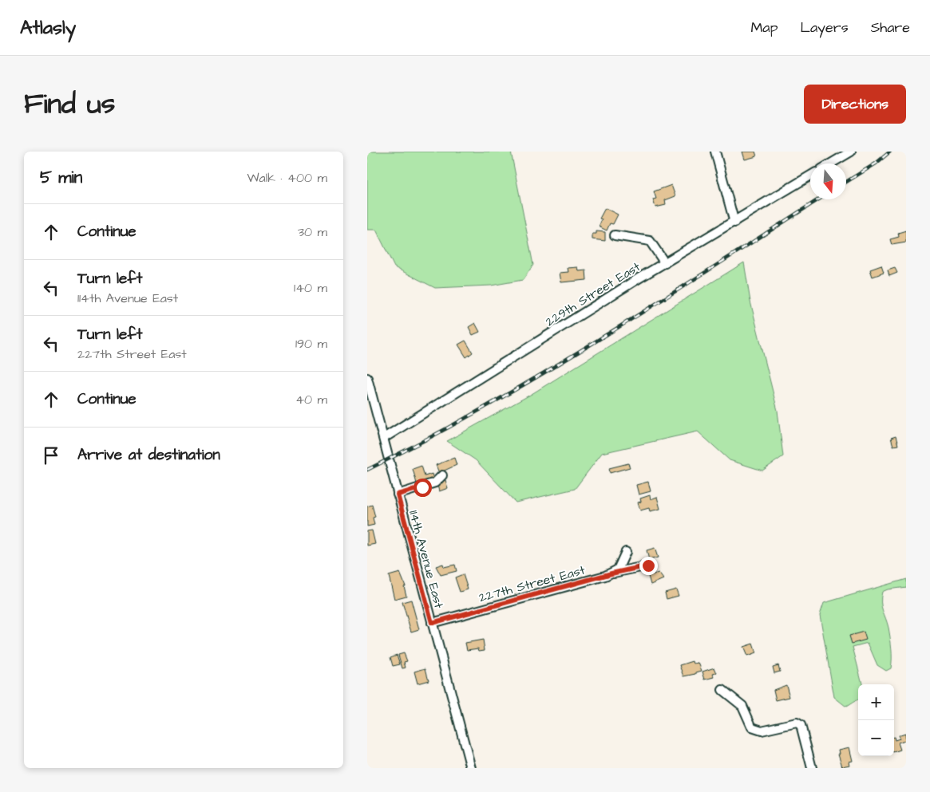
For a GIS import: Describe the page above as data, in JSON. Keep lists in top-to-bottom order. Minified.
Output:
{"streets":{"street":["229th Street East","114th Avenue East","227th Street East"]},"crossings":[["229th Street East","114th Avenue East"],["114th Avenue East","227th Street East"]],"north":"bottom","page":{"header":"Atlasly","nav":["Map","Layers","Share"],"title":"Find us","buttons":"Directions","heading":["5 min","Walk · 400 m"],"list":[["Continue","30 m"],["Turn left","114th Avenue East","140 m"],["Turn left","227th Street East","190 m"],["Continue","40 m"],"Arrive at destination"],"map_buttons":["+","−"]}}
